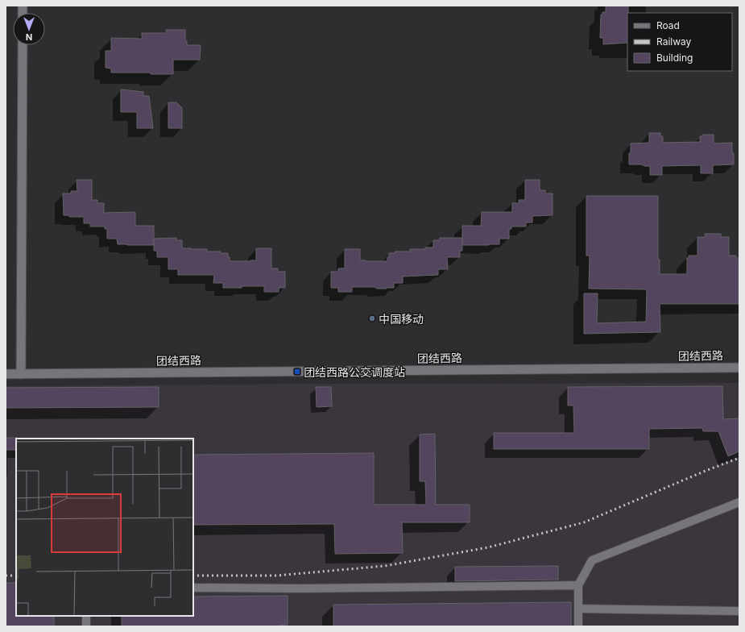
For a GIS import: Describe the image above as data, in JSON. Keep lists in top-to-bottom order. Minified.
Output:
{"streets":{"street":["团结西路"]},"places":{"other":["中国移动"],"transit":["团结西路公交调度站"]},"legend":["Road","Railway","Building"],"north":"bottom"}
